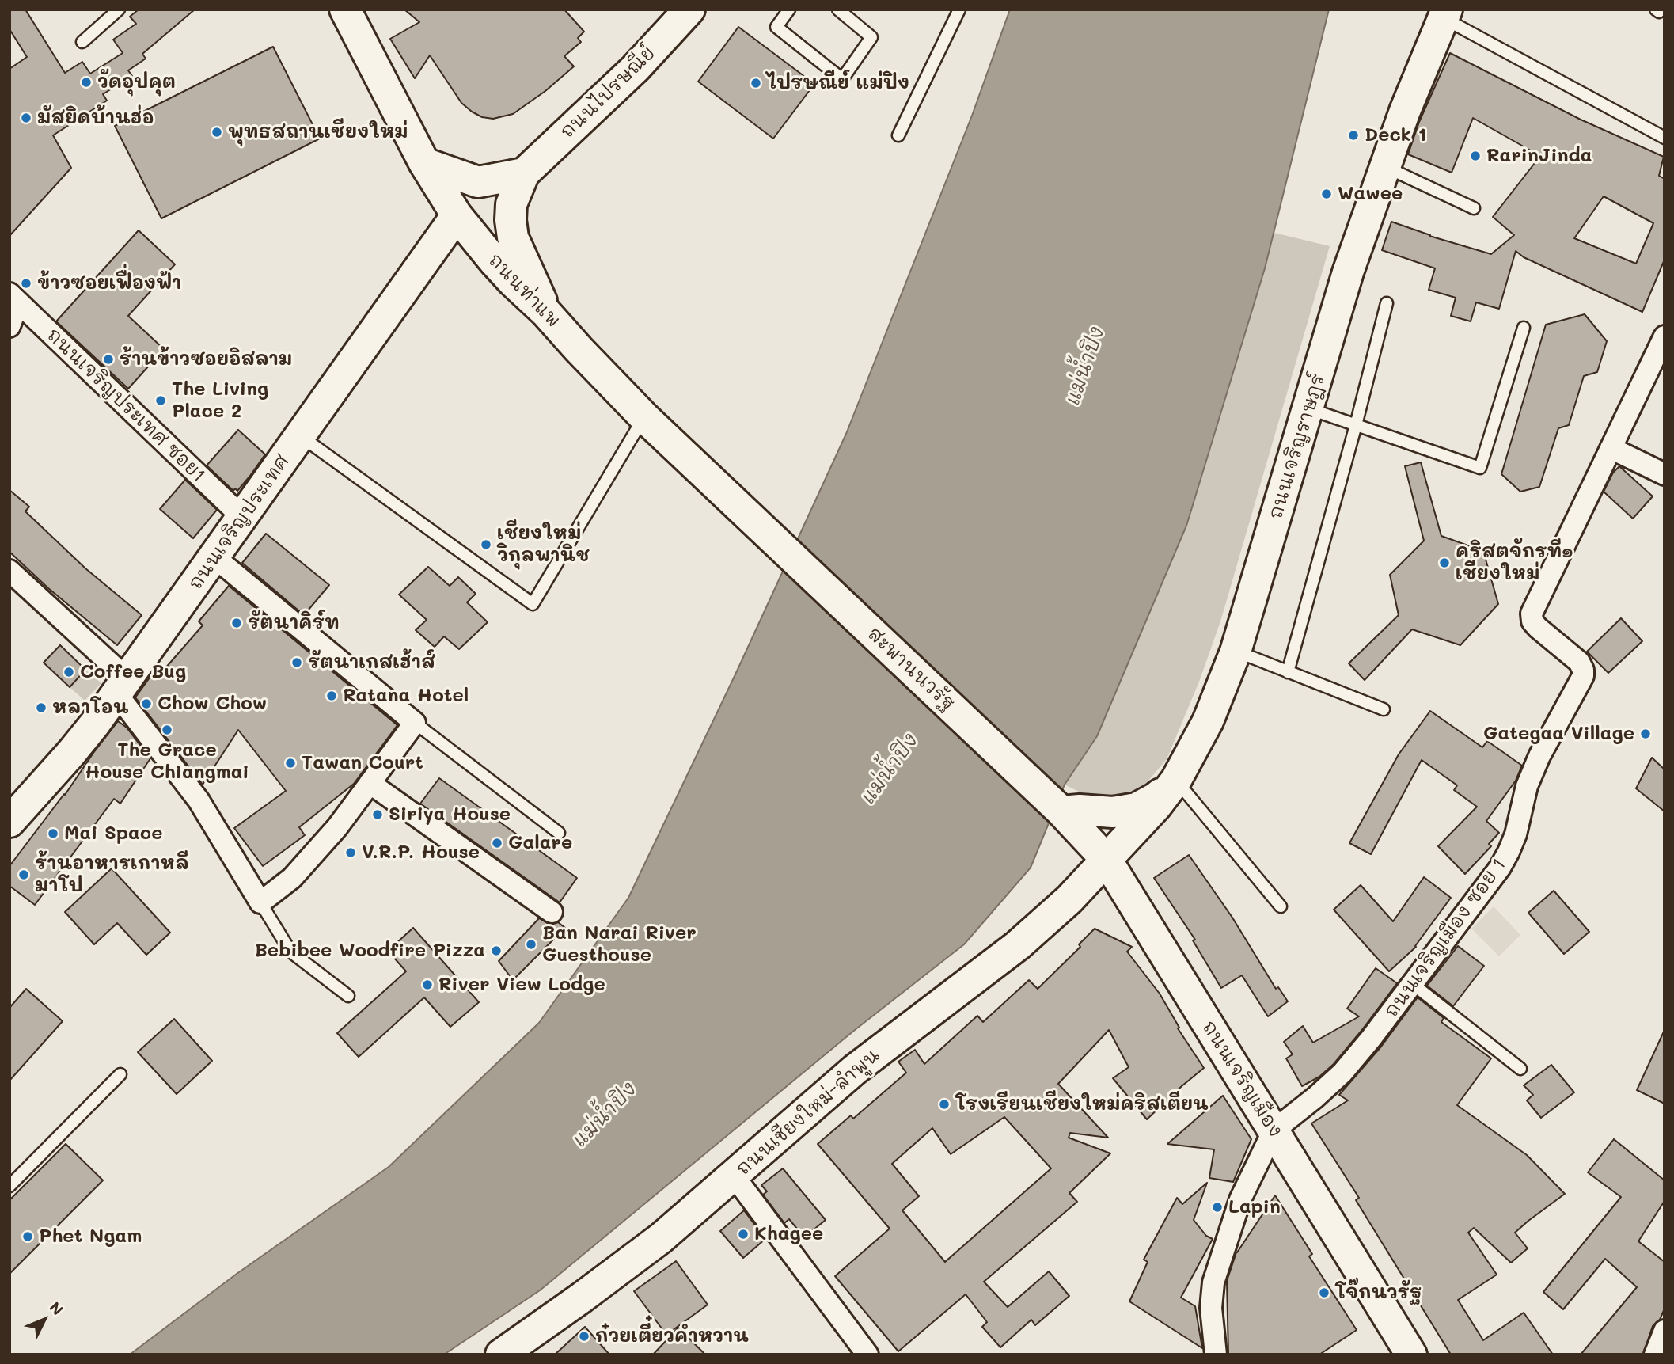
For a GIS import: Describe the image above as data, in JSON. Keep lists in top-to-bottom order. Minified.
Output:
{"streets":{"main road":["ถนนไปรษณีย์","ถนนท่าแพ","ถนนเจริญราษฎร์","ถนนเจริญประเทศ","สะพานนวรัฐ","ถนนเจริญเมือง","ถนนเชียงใหม่-ลำพูน"],"street":["ถนนเจริญประเทศ ซอย1","ถนนเจริญเมือง ซอย 1"]},"crossings":[["ถนนไปรษณีย์","ถนนท่าแพ"],["ถนนท่าแพ","ถนนเจริญประเทศ"],["ถนนท่าแพ","สะพานนวรัฐ"],["ถนนเจริญประเทศ ซอย1","ถนนเจริญประเทศ"],["ถนนเจริญราษฎร์","ถนนเจริญเมือง"],["ถนนเจริญราษฎร์","ถนนเชียงใหม่-ลำพูน"],["สะพานนวรัฐ","ถนนเจริญเมือง"],["ถนนเจริญเมือง ซอย 1","ถนนเจริญเมือง"],["ถนนเจริญเมือง","ถนนเชียงใหม่-ลำพูน"]],"water":["แม่น้ำปิง"],"places":["วัดอุปคุต","ไปรษณีย์ แม่ปิง","มัสยิดบ้านฮ่อ","พุทธสถานเชียงใหม่","Deck 1","RarinJinda","Wawee","ข้าวซอยเฟื่องฟ้า","ร้านข้าวซอยอิสลาม","The Living Place 2","เชียงใหม่ วิกุลพานิช","คริสตจักรที๑ เชียงใหม่","รัตนาคิร์ท","รัตนาเกสเฮ้าส์","Coffee Bug","Ratana Hotel","Chow Chow","หลาโอน","The Grace House Chiangmai","Gategaa Village","Tawan Court","Siriya House","Mai Space","Galare","V.R.P. House","ร้านอาหารเกาหลี มาโป","Ban Narai River Guesthouse","Bebibee Woodfire Pizza","River View Lodge","โรงเรียนเชียงใหม่คริสเตียน","Lapin","Khagee","Phet Ngam","โจ๊กนวรัฐ","ก๋วยเตี๋ยวคำหวาน"],"north":"top right"}
